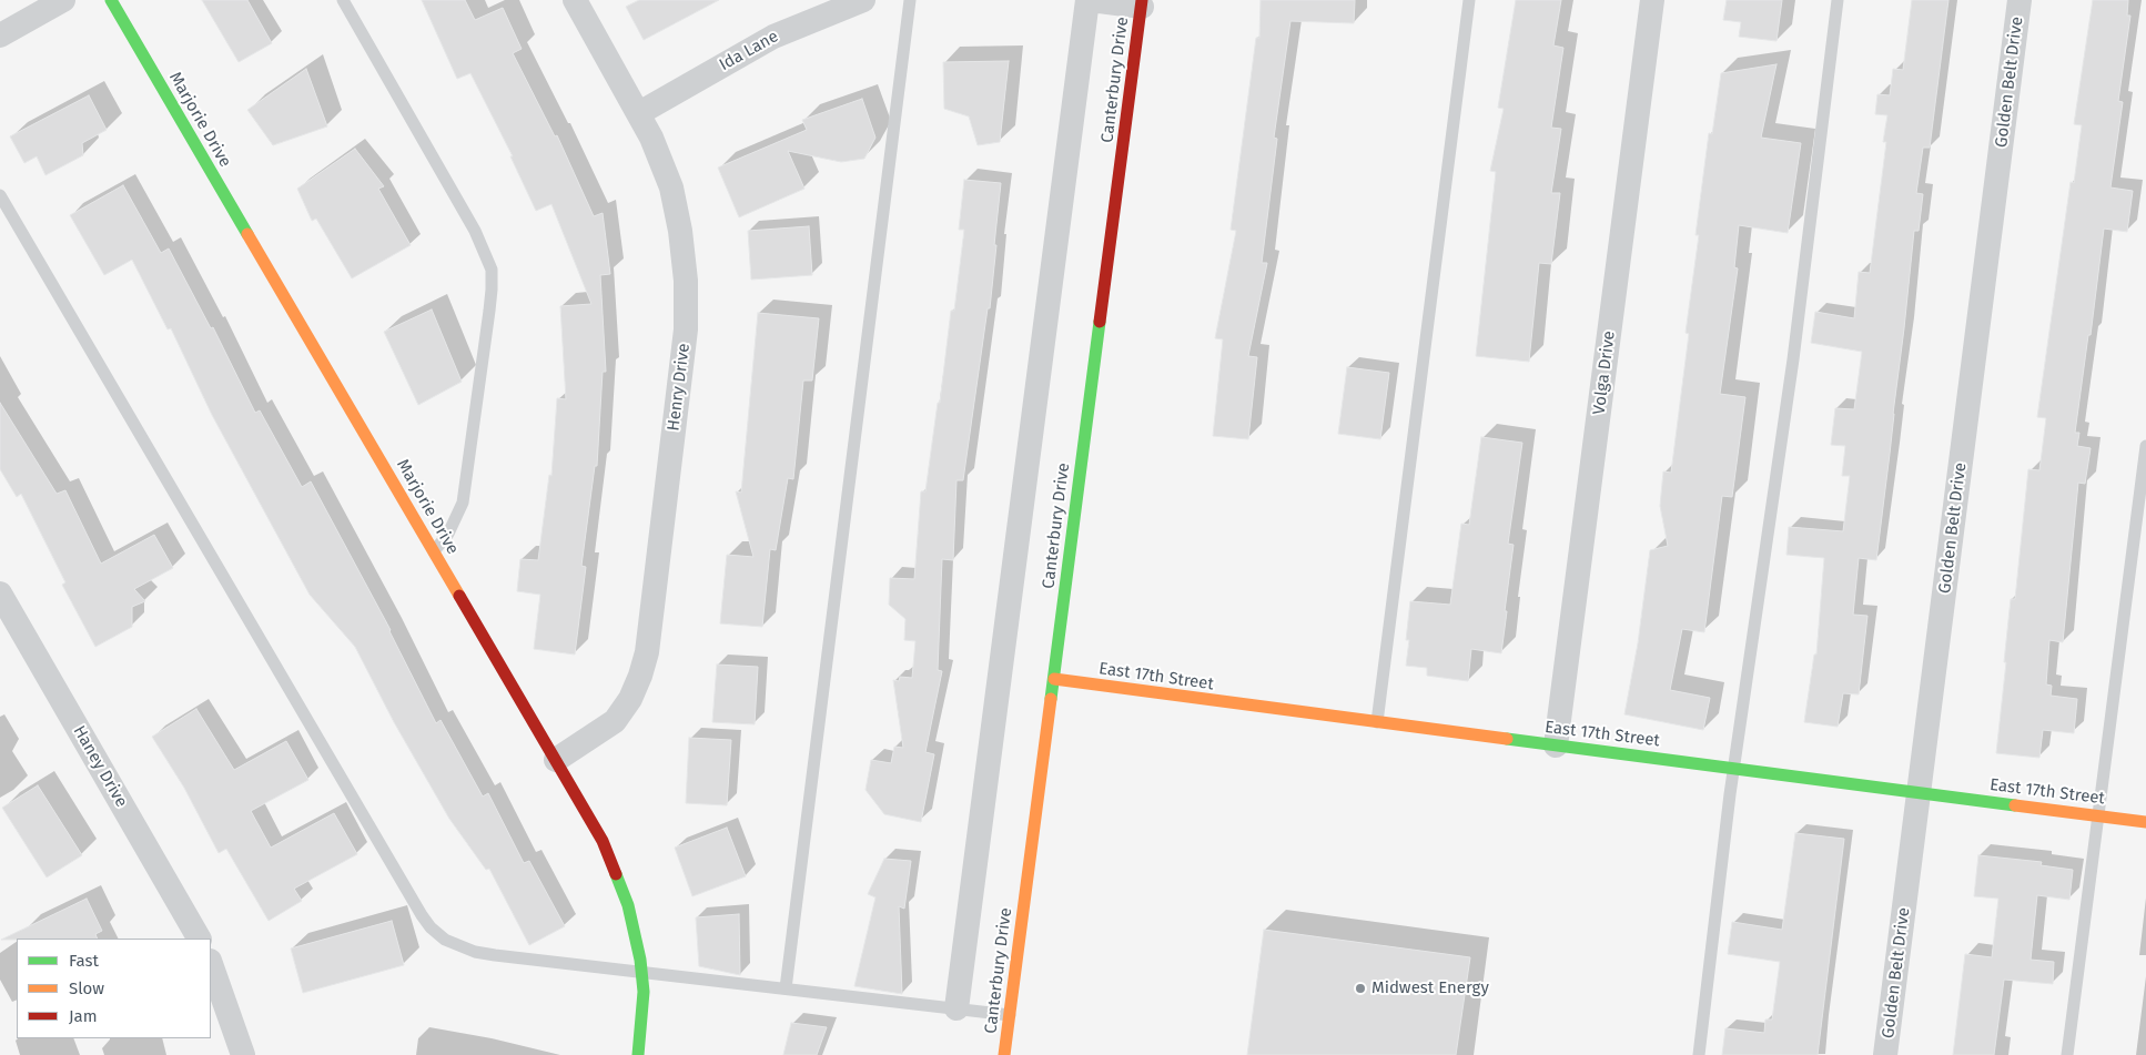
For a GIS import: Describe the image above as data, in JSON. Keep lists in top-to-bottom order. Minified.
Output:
{"streets":{"street":["Ida Lane","Canterbury Drive","Golden Belt Drive","Marjorie Drive","Volga Drive","Henry Drive","East 17th Street","Haney Drive"]},"crossings":[["Ida Lane","Henry Drive"],["Canterbury Drive","East 17th Street"],["Golden Belt Drive","East 17th Street"],["Marjorie Drive","Henry Drive"],["Volga Drive","East 17th Street"]],"places":["Midwest Energy"],"legend":["Fast","Slow","Jam"]}
